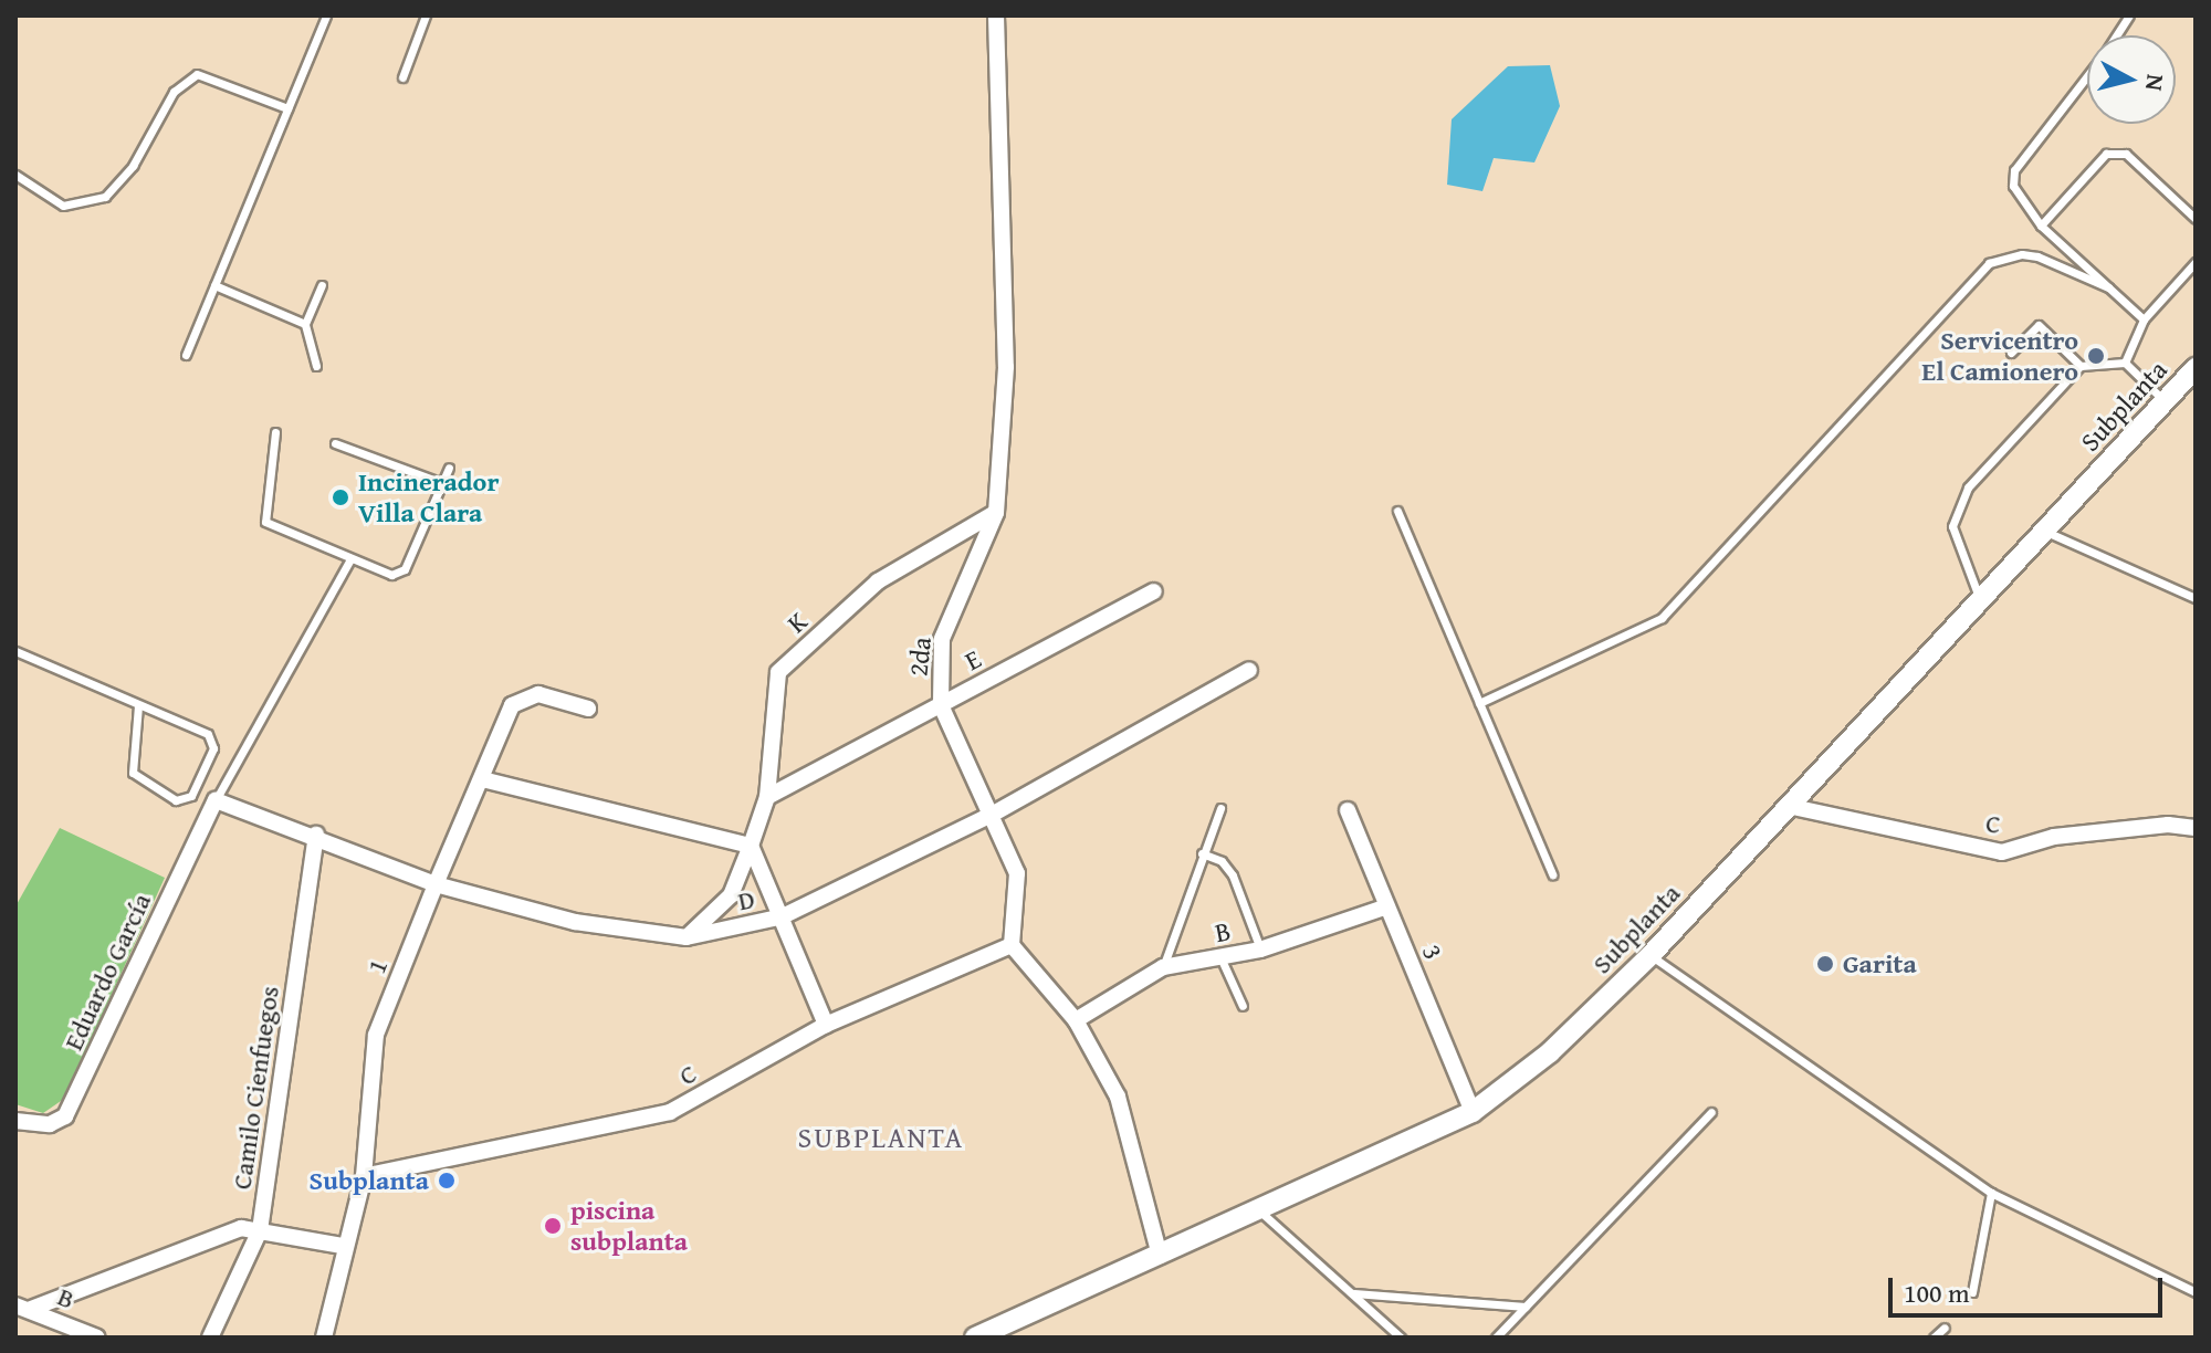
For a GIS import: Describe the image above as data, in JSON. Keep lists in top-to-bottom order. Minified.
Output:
{"streets":{"street":["Subplanta","K","2da","E","C","D","B","3","1","Eduardo García","Camilo Cienfuegos"]},"crossings":[["Subplanta","C"],["Subplanta","3"],["K","2da"],["K","E"],["K","D"],["2da","E"],["2da","C"],["2da","D"],["C","1"],["D","1"],["D","Eduardo García"],["D","Camilo Cienfuegos"],["B","3"]],"districts":["SUBPLANTA"],"places":["Servicentro El Camionero","Incinerador Villa Clara","Garita","Subplanta","piscina subplanta"],"scale_bar":"100 m","north":"right"}
